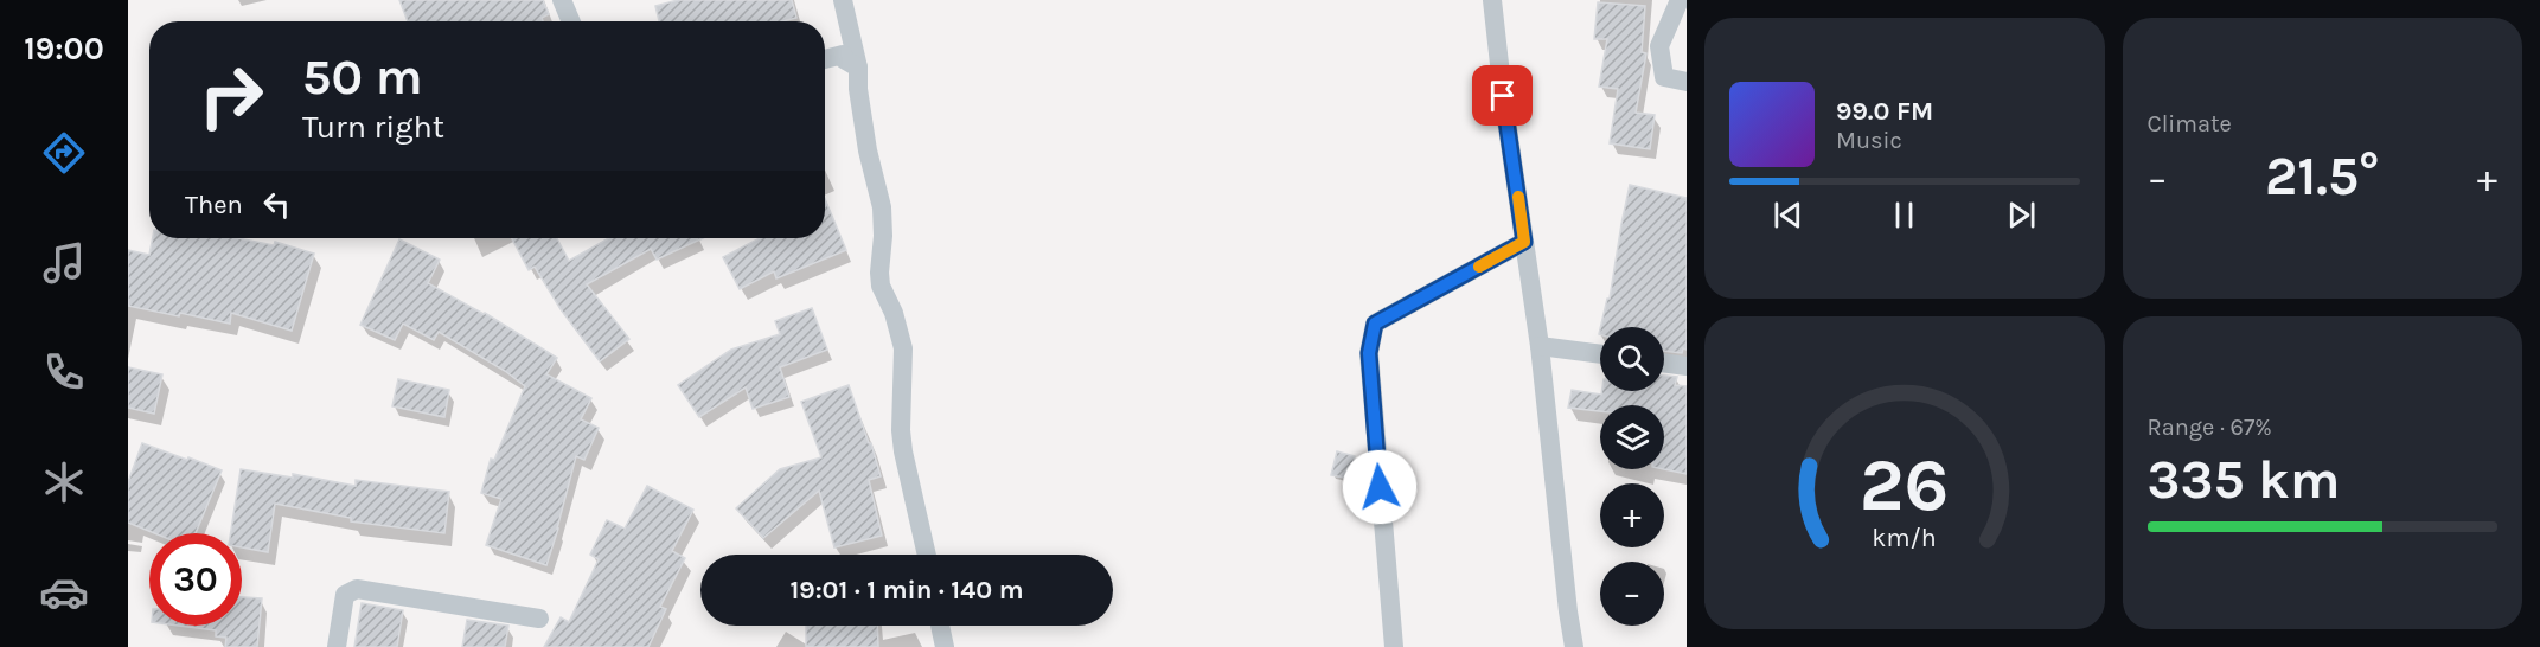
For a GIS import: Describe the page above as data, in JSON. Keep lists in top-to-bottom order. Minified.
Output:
{"page":{"tabs":"19:00","tile":["Climate",["Range · 67%","335 km"]],"turn":["50 m","Turn right"],"song":["99.0 FM","Music"],"heat":["−","21.5°","+"],"then":"Then","map_buttons":["+","−"],"limit":"30","trip":"19:01 · 1 min · 140 m","gauge":["26","km/h"]}}
